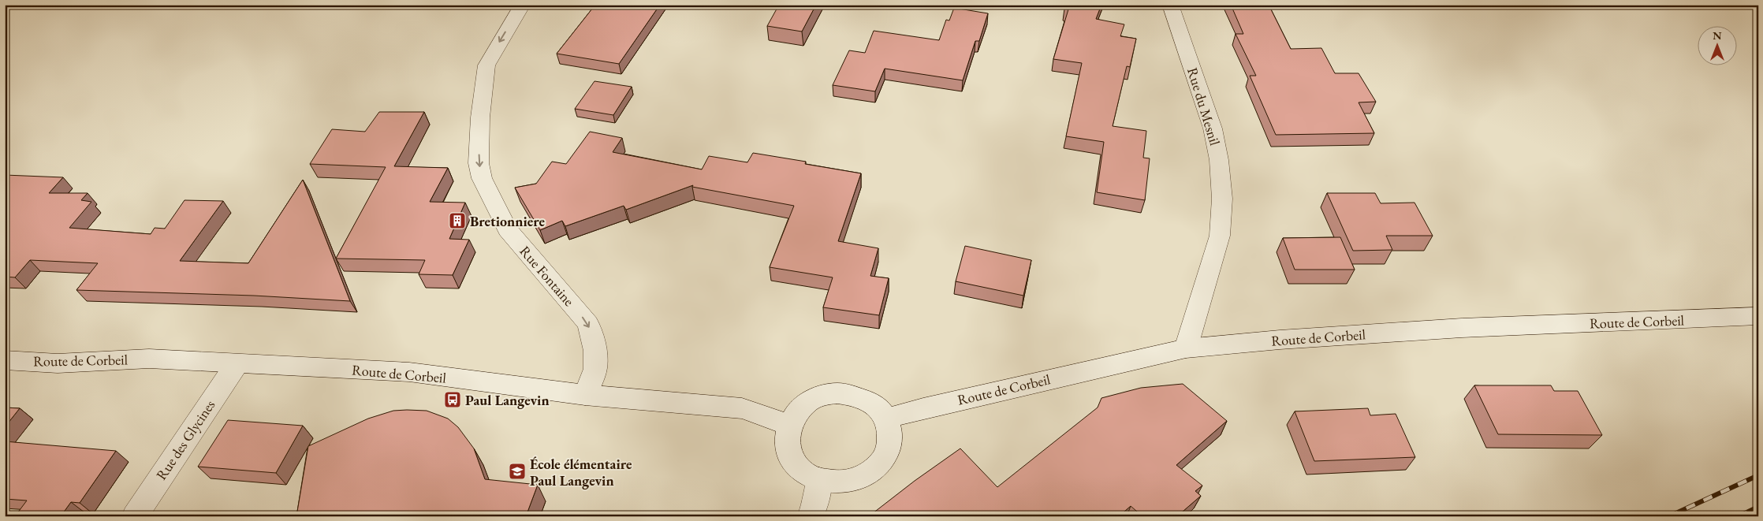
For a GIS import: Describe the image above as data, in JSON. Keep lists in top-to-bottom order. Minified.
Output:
{"streets":{"main road":["Rue du Mesnil","Rue Fontaine","Route de Corbeil","Rue des Glycines"]},"crossings":[["Rue du Mesnil","Route de Corbeil"],["Rue Fontaine","Route de Corbeil"],["Route de Corbeil","Rue des Glycines"]],"one_way":["Rue Fontaine"],"places":{"building":["Bretionniere"],"bus stop":["Paul Langevin"],"school or university":["École élémentaire Paul Langevin"]},"north":"top"}
